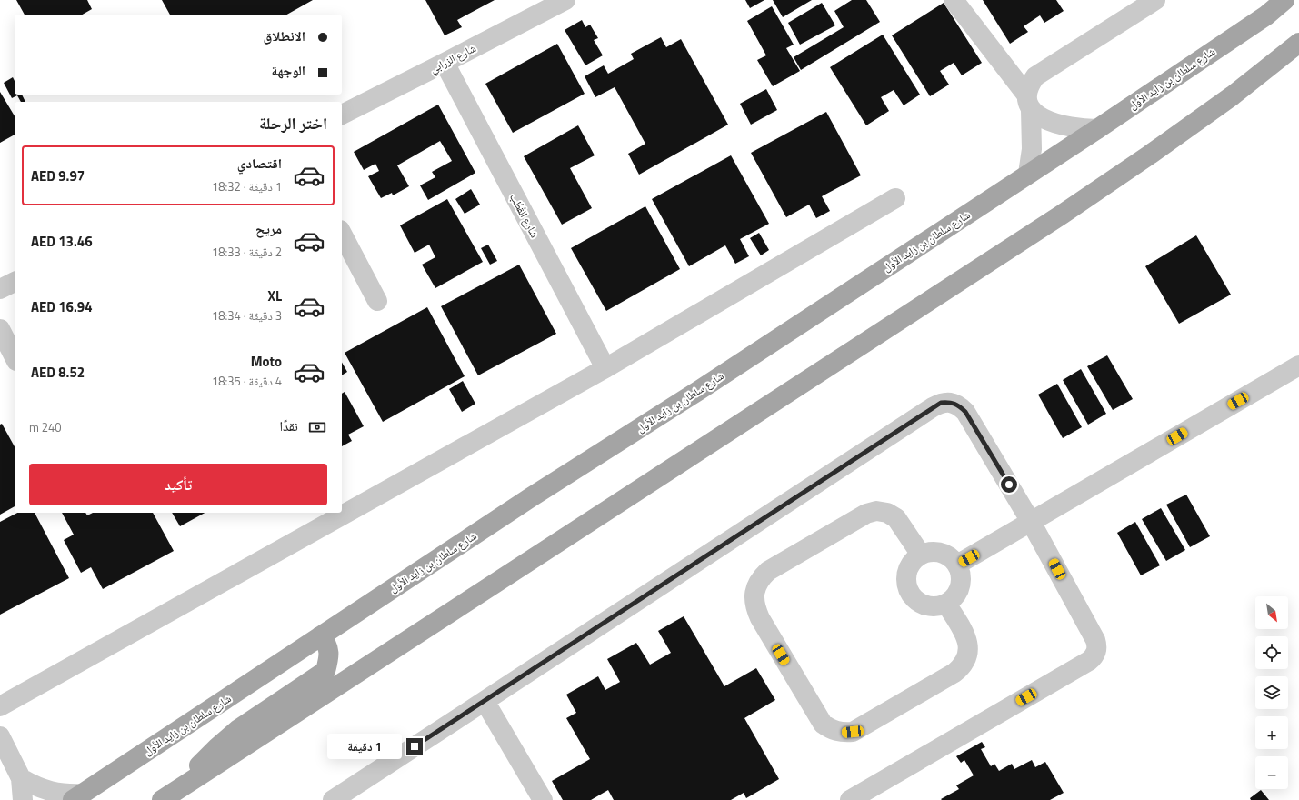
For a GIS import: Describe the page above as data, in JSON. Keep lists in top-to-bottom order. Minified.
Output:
{"streets":{"main road":["شارع سلطان بن زايد الأول"],"street":["شارع الزرابي","شارع القُطُب"]},"crossings":[["شارع الزرابي","شارع القُطُب"]],"north":"bottom right","page":{"banner":["الانطلاق","الوجهة"],"heading":"اختر الرحلة","list":[{"name":"اقتصادي","note":"1 دقيقة · 18:32","value":"AED 9.97"},{"name":"مريح","note":"2 دقيقة · 18:33","value":"AED 13.46"},{"name":"XL","note":"3 دقيقة · 18:34","value":"AED 16.94"},{"name":"Moto","note":"4 دقيقة · 18:35","value":"AED 8.52"}],"pay":["نقدًا","240 m"],"buttons":"تأكيد","map_buttons":["+","−"],"bubble":"1 دقيقة"}}
